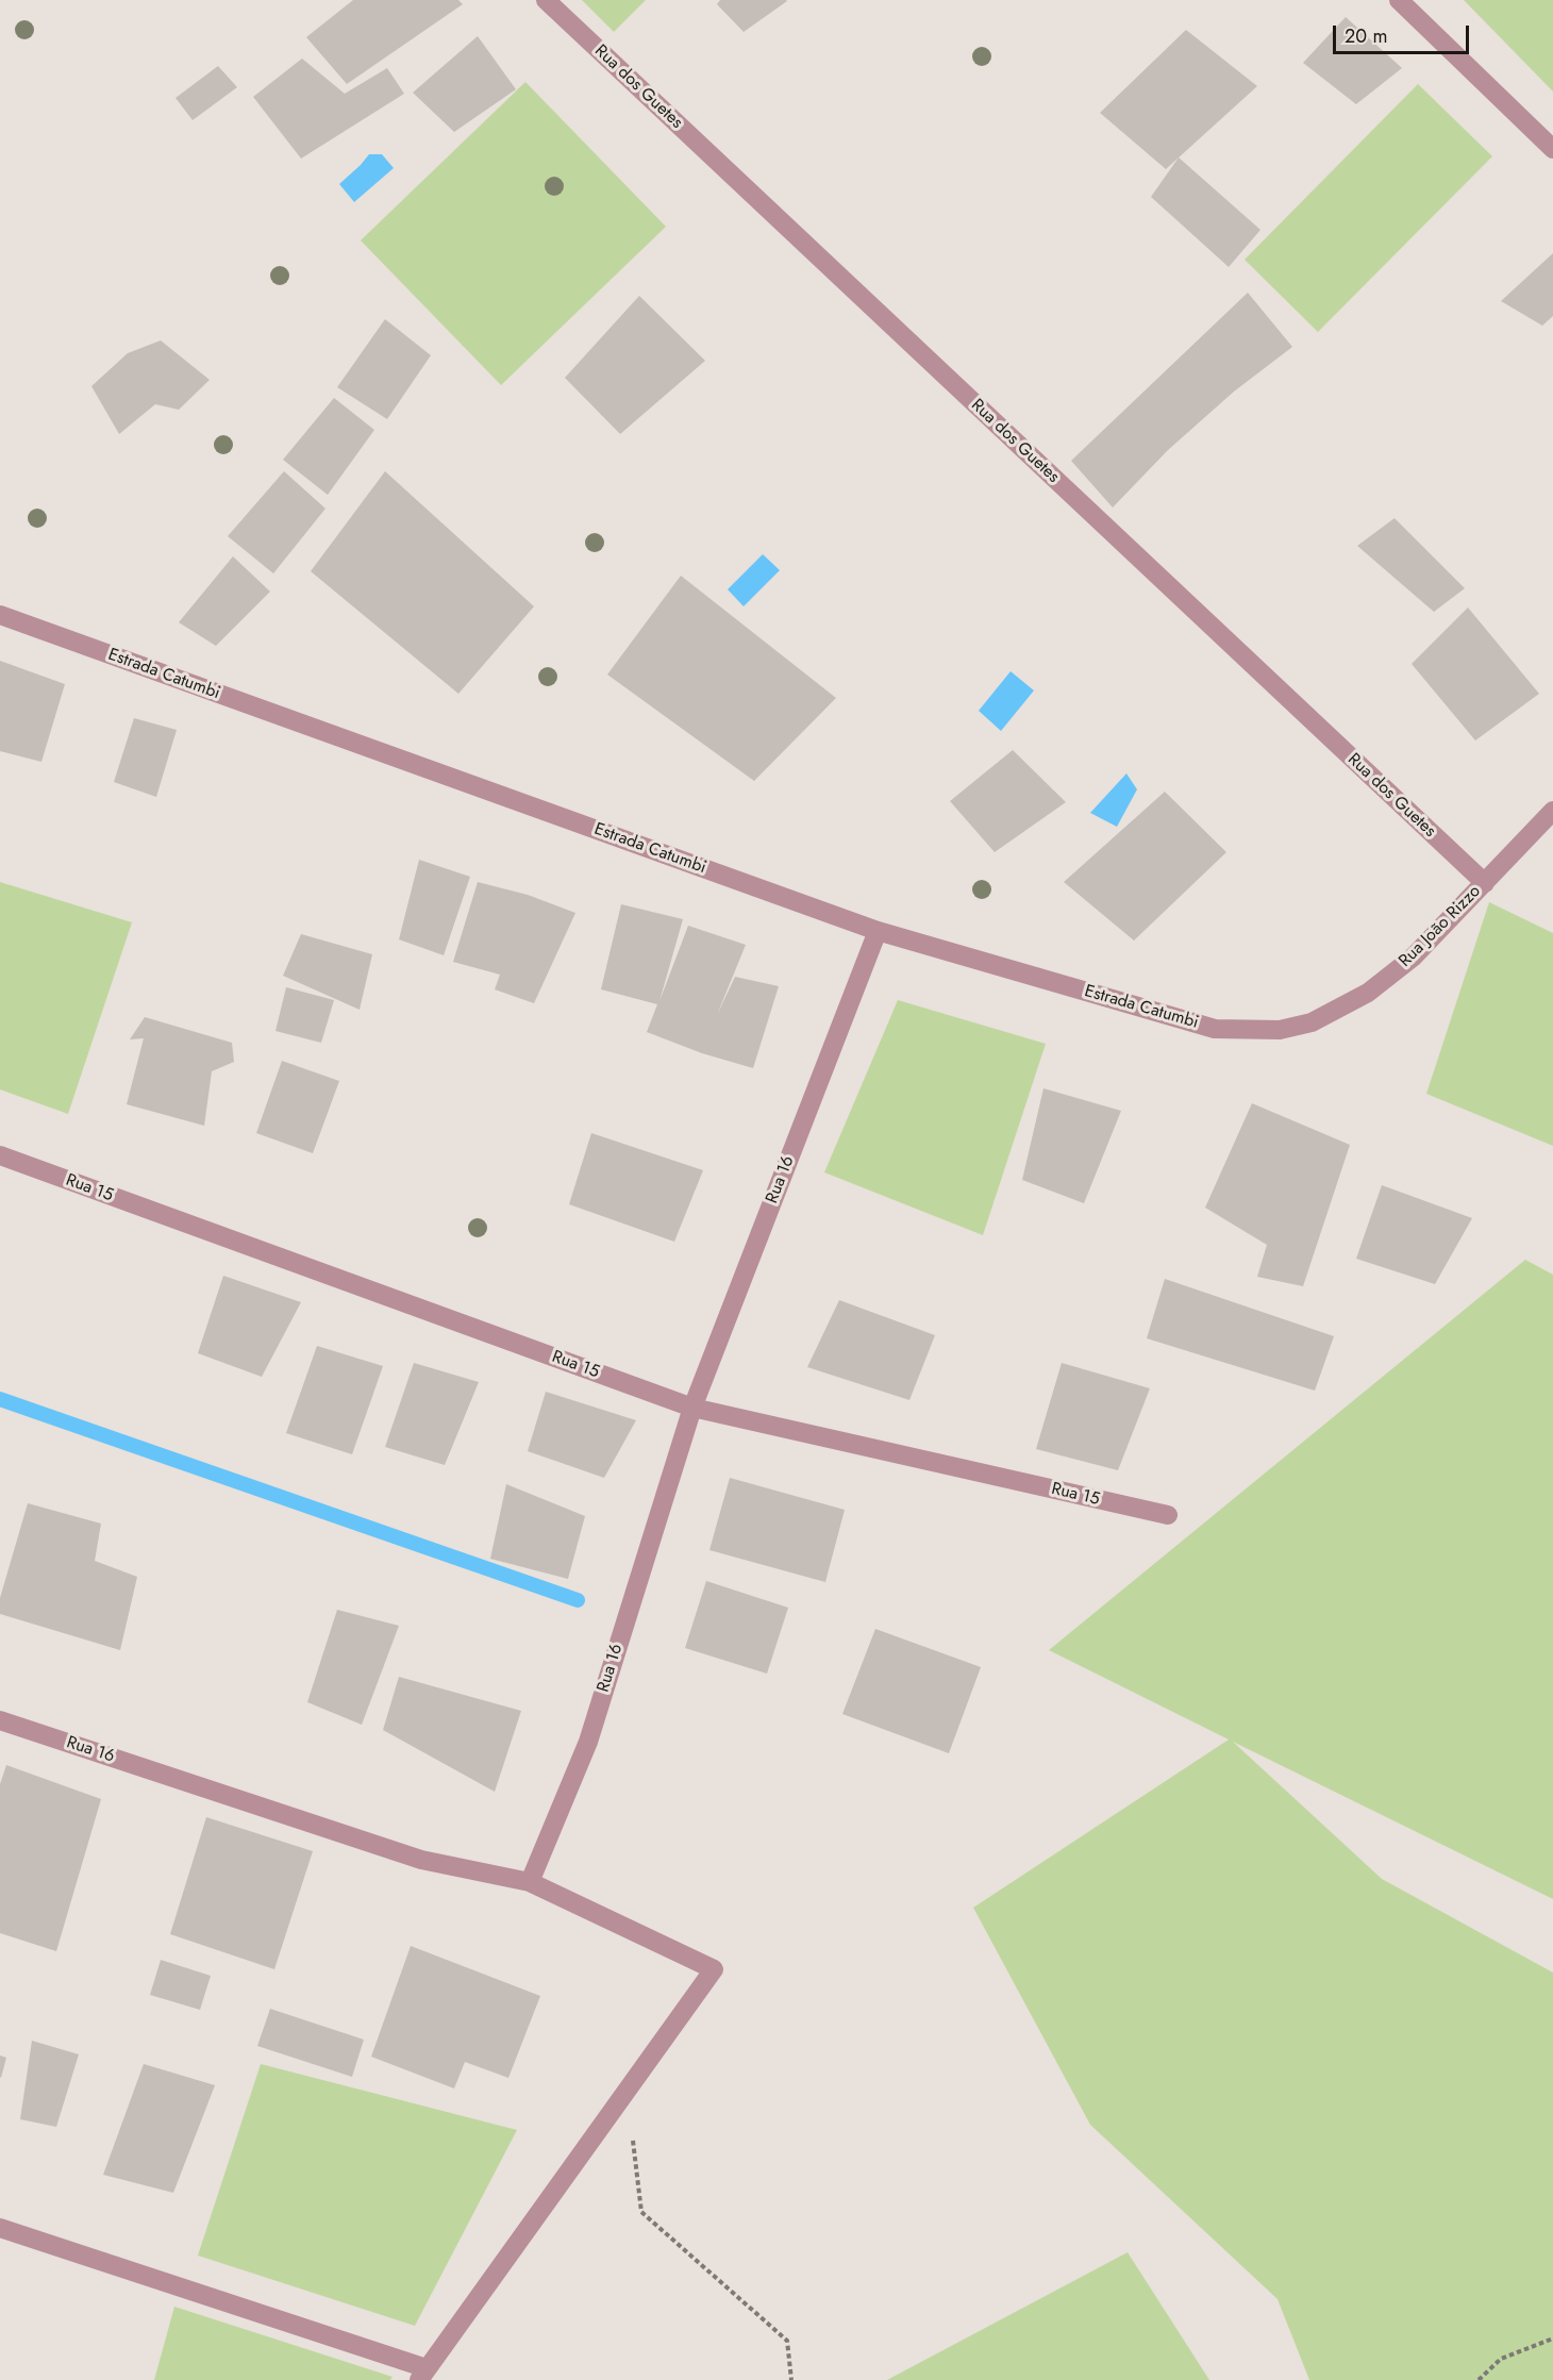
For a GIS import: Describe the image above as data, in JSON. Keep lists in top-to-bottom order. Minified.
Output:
{"streets":{"street":["Rua dos Guetes","Estrada Catumbi","Rua João Rizzo","Rua 16","Rua 15"]},"crossings":[["Rua dos Guetes","Rua João Rizzo"],["Estrada Catumbi","Rua João Rizzo"],["Estrada Catumbi","Rua 16"],["Rua 16","Rua 15"]],"scale_bar":"20 m"}
